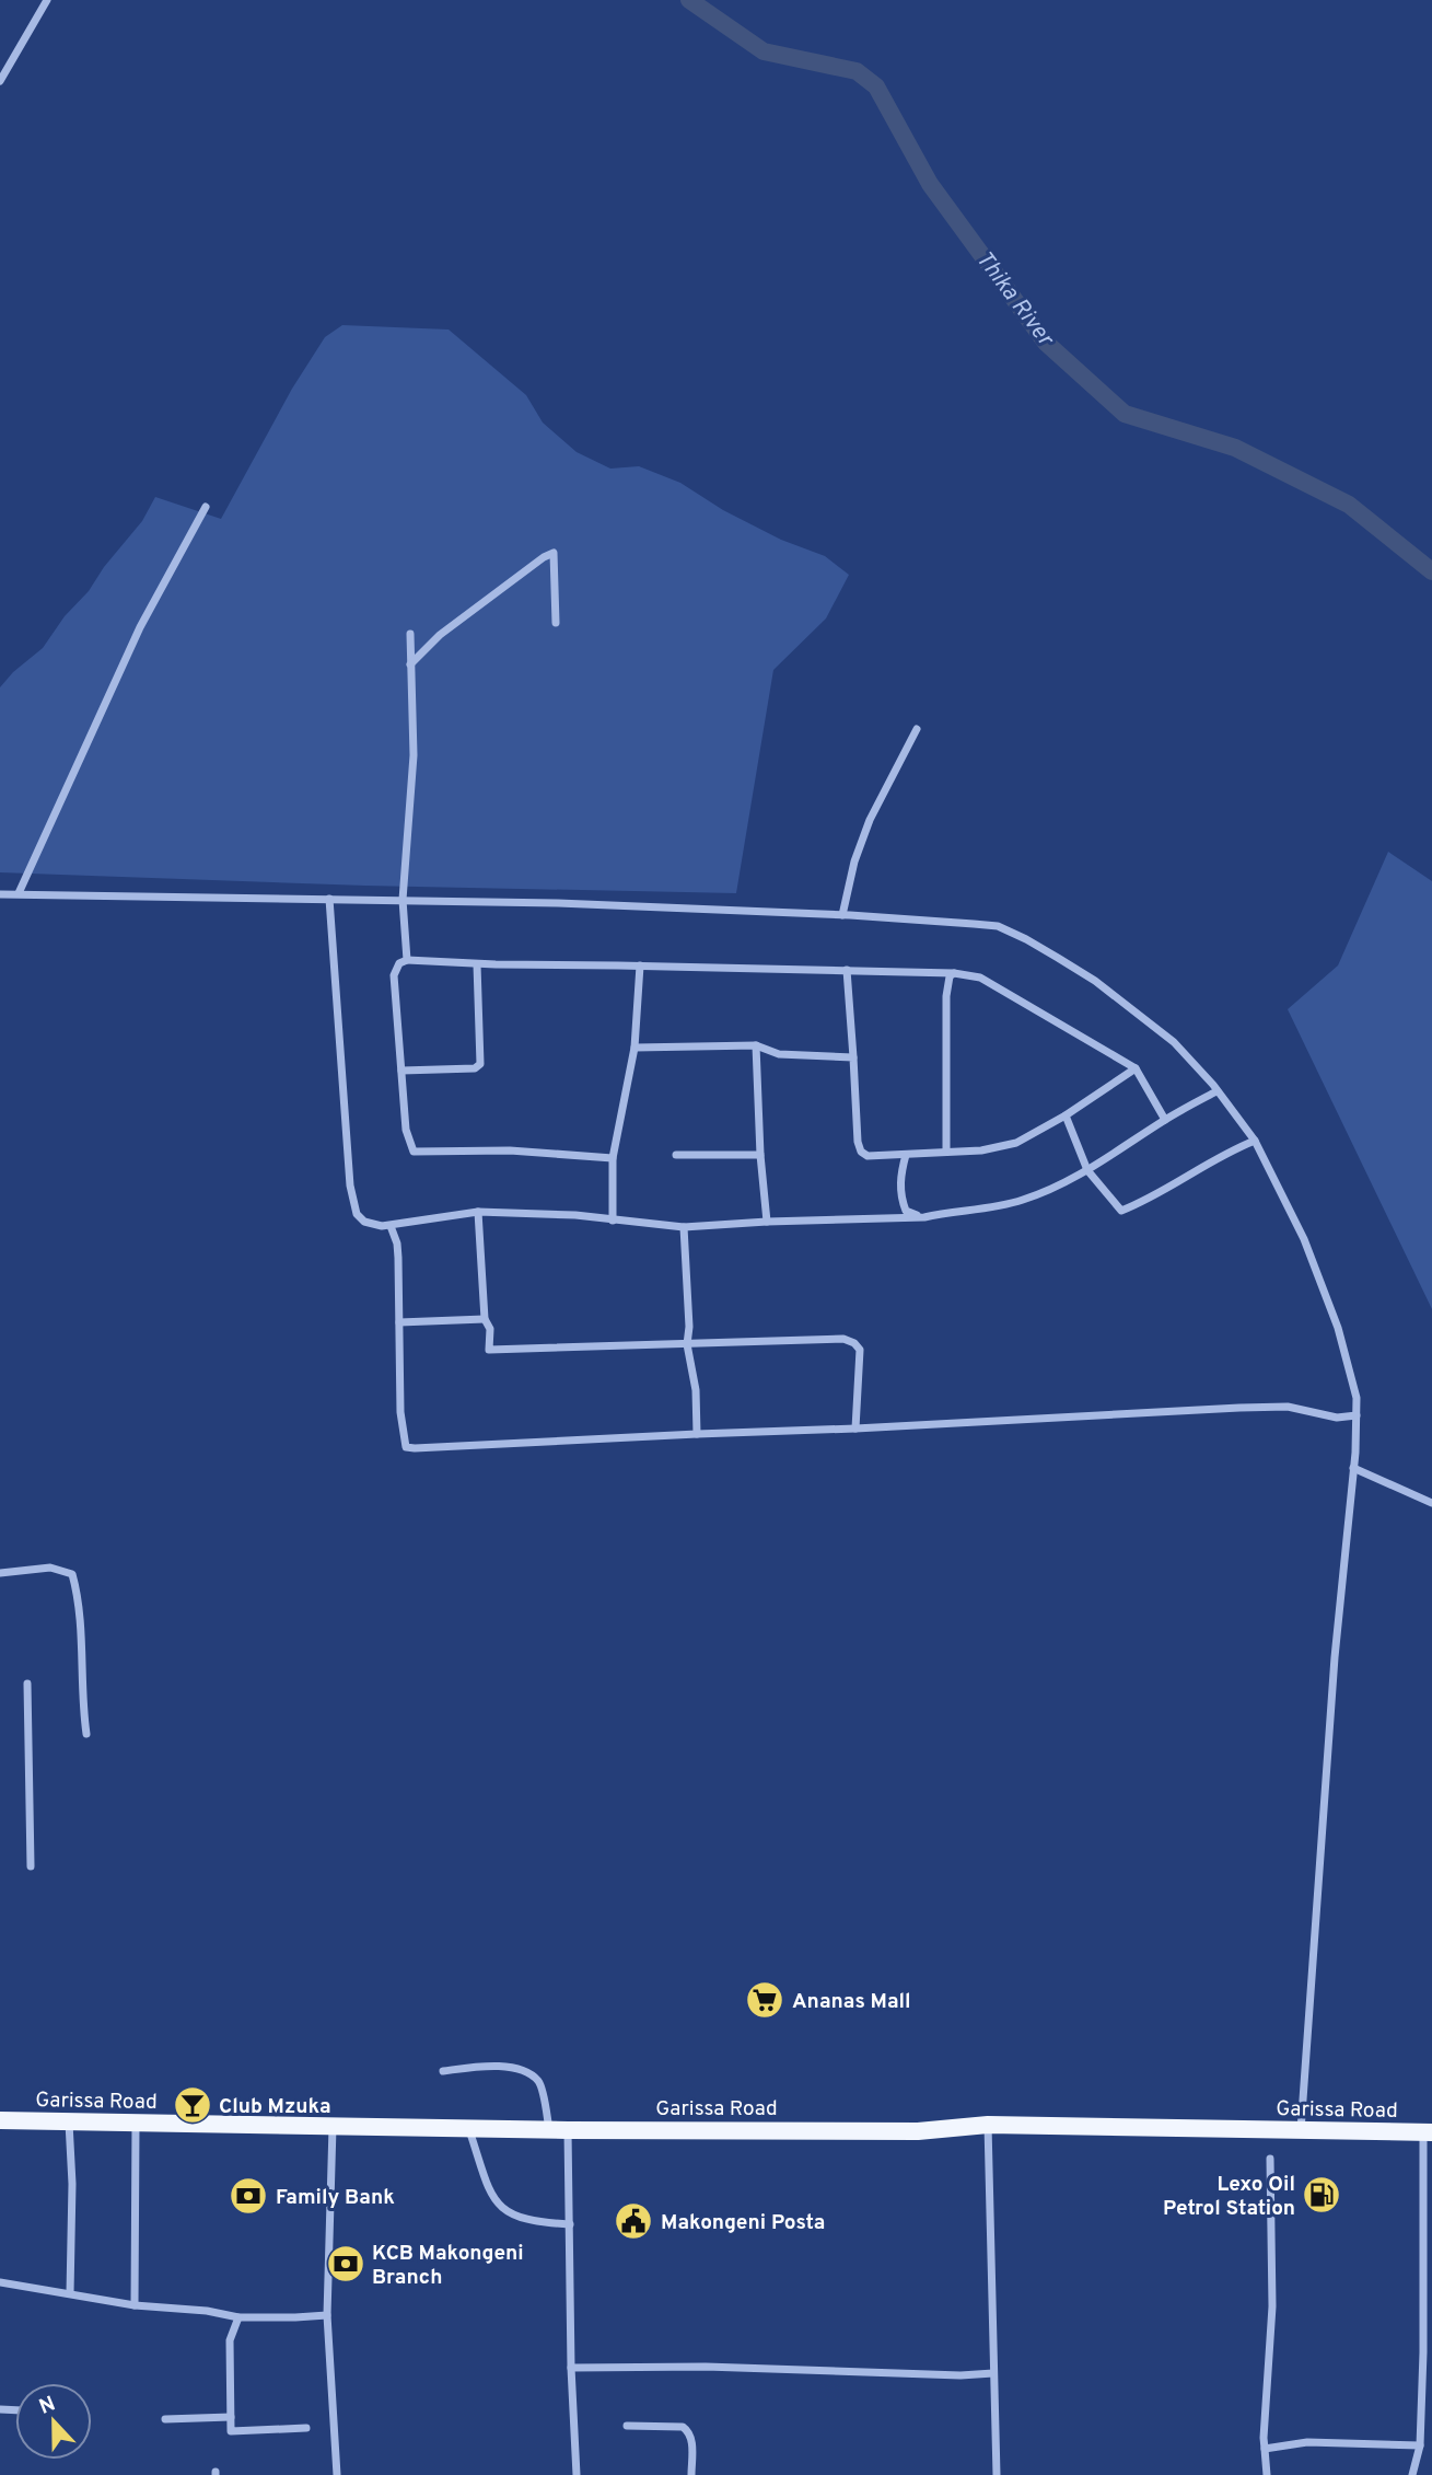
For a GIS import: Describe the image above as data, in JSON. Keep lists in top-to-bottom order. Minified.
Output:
{"streets":{"highway":["Garissa Road"]},"water":["Thika River"],"places":{"supermarket":["Ananas Mall"],"bar":["Club Mzuka"],"fuel station":["Lexo Oil Petrol Station"],"bank":["Family Bank","KCB Makongeni Branch"],"public building":["Makongeni Posta"]},"north":"top"}
